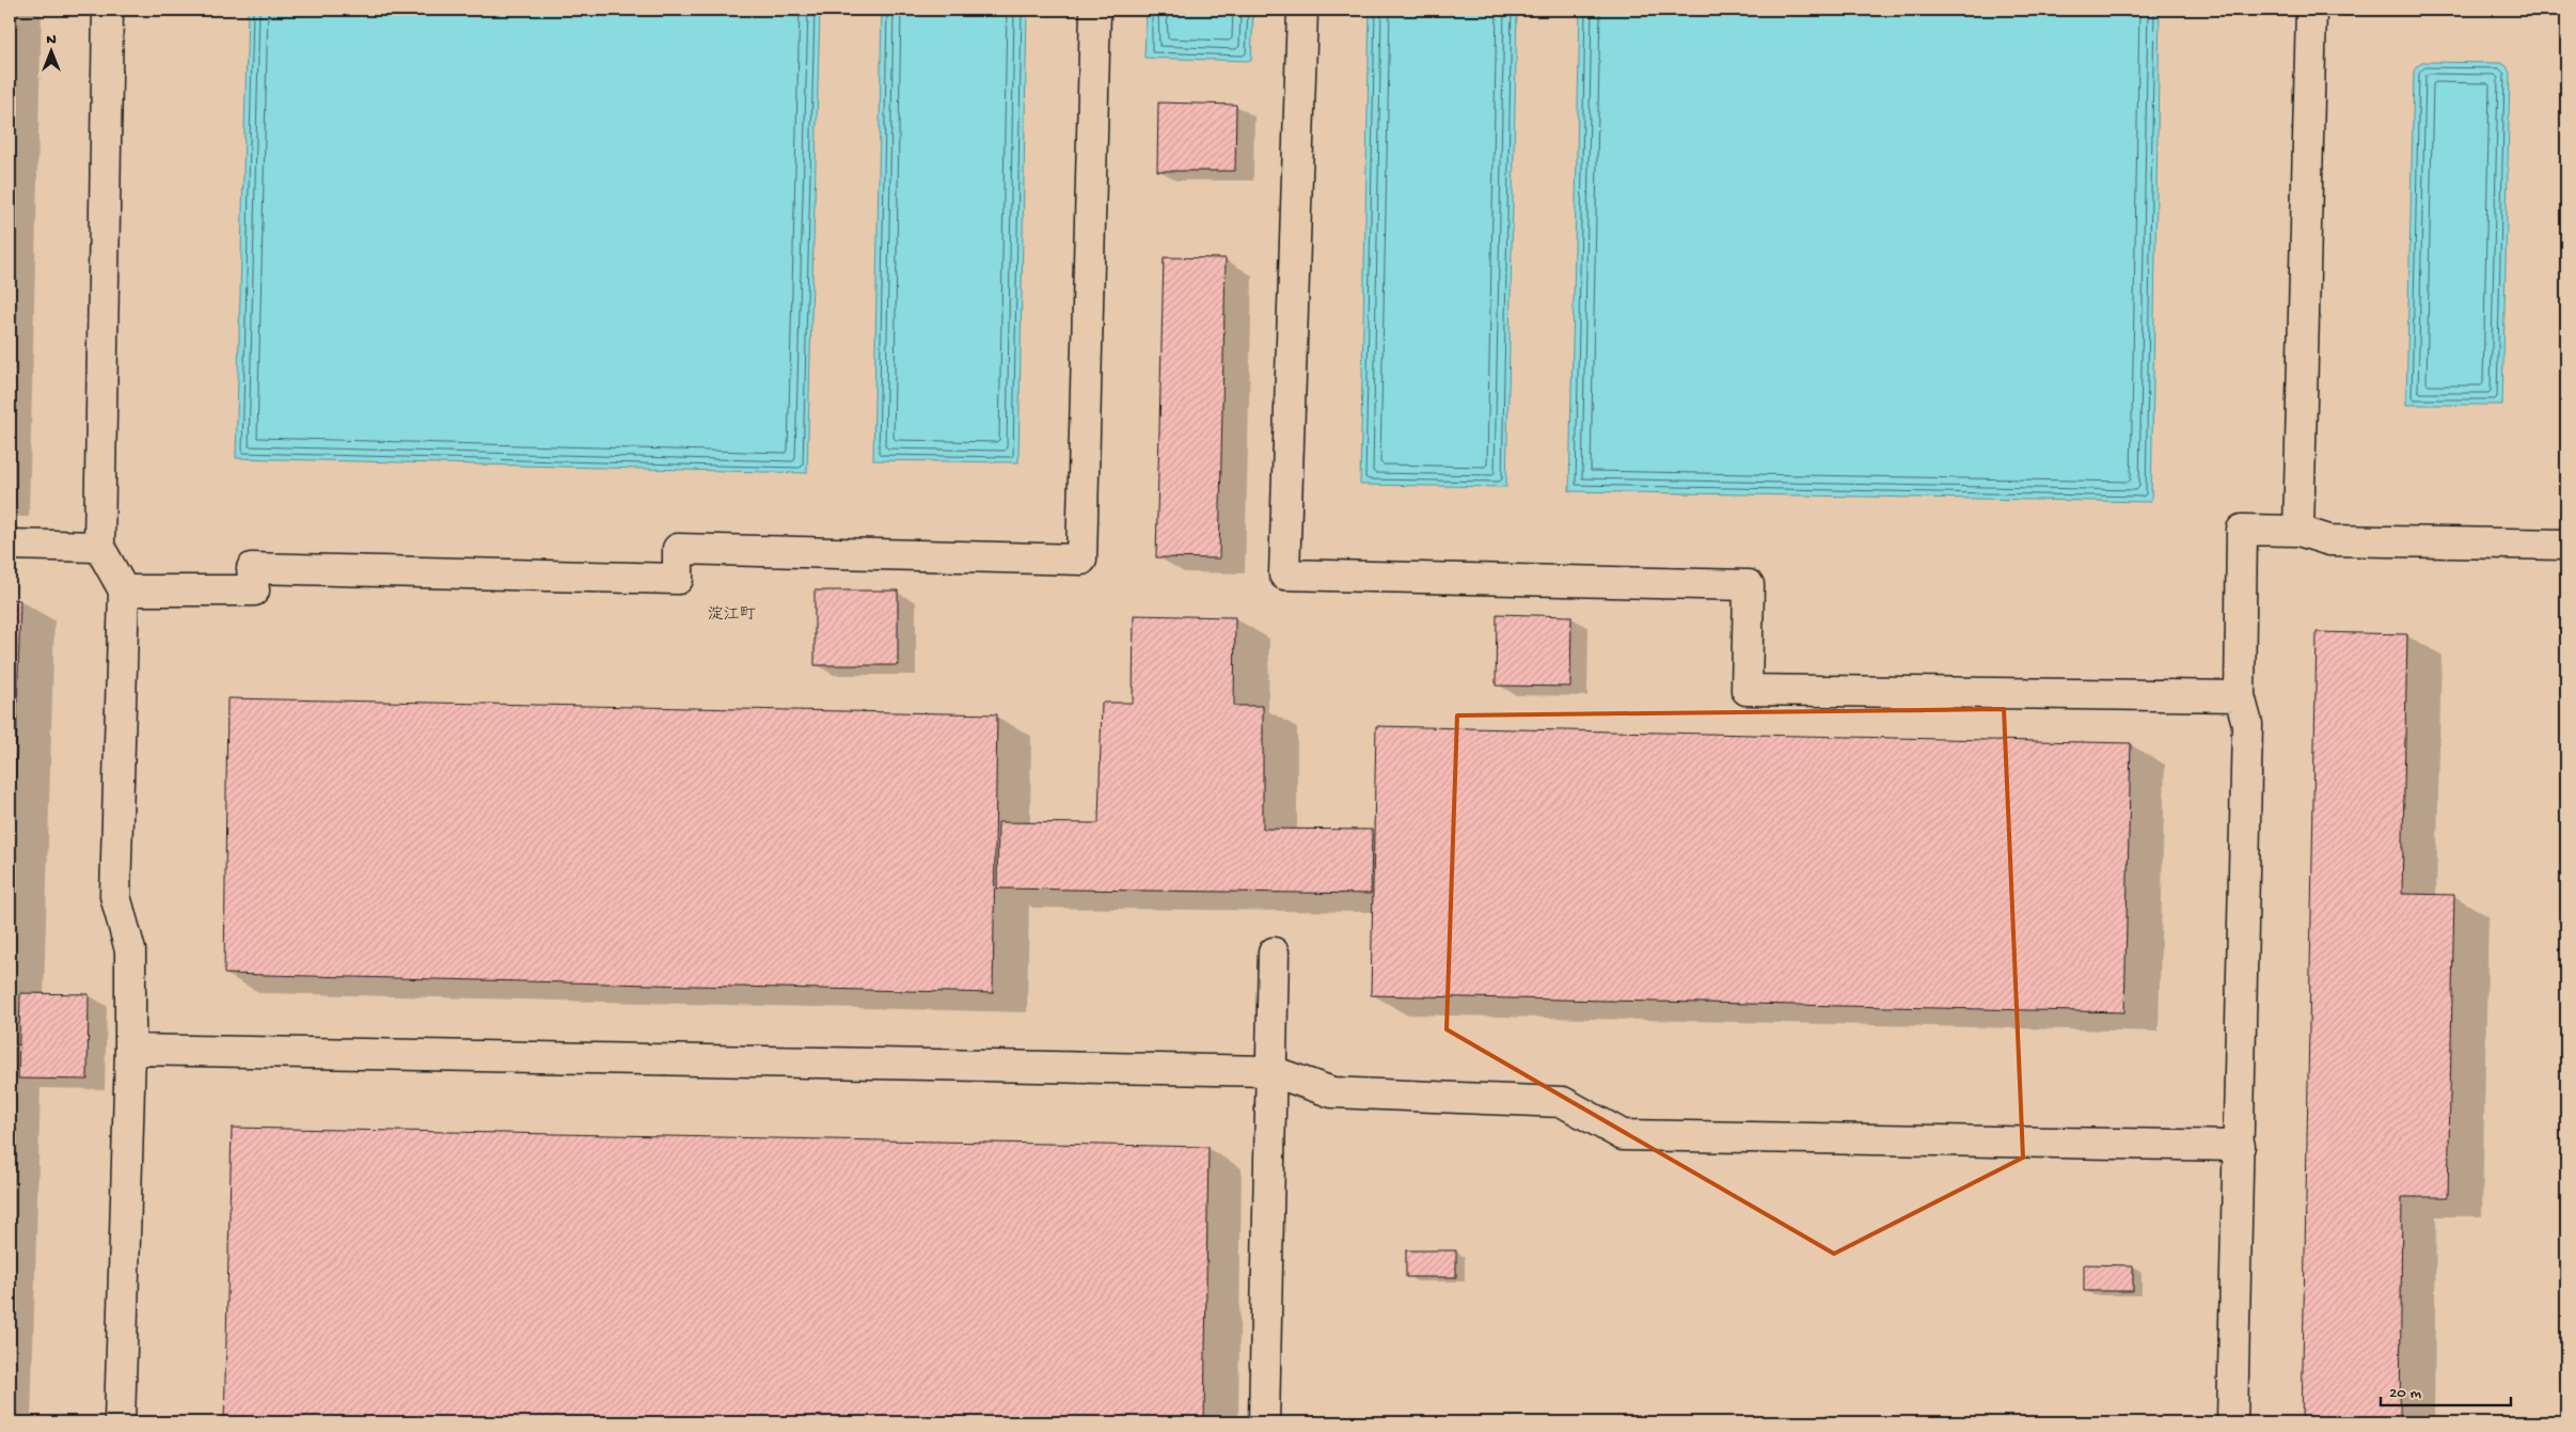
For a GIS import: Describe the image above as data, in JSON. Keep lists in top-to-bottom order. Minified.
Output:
{"districts":["淀江町"],"scale_bar":"20 m","north":"top"}
